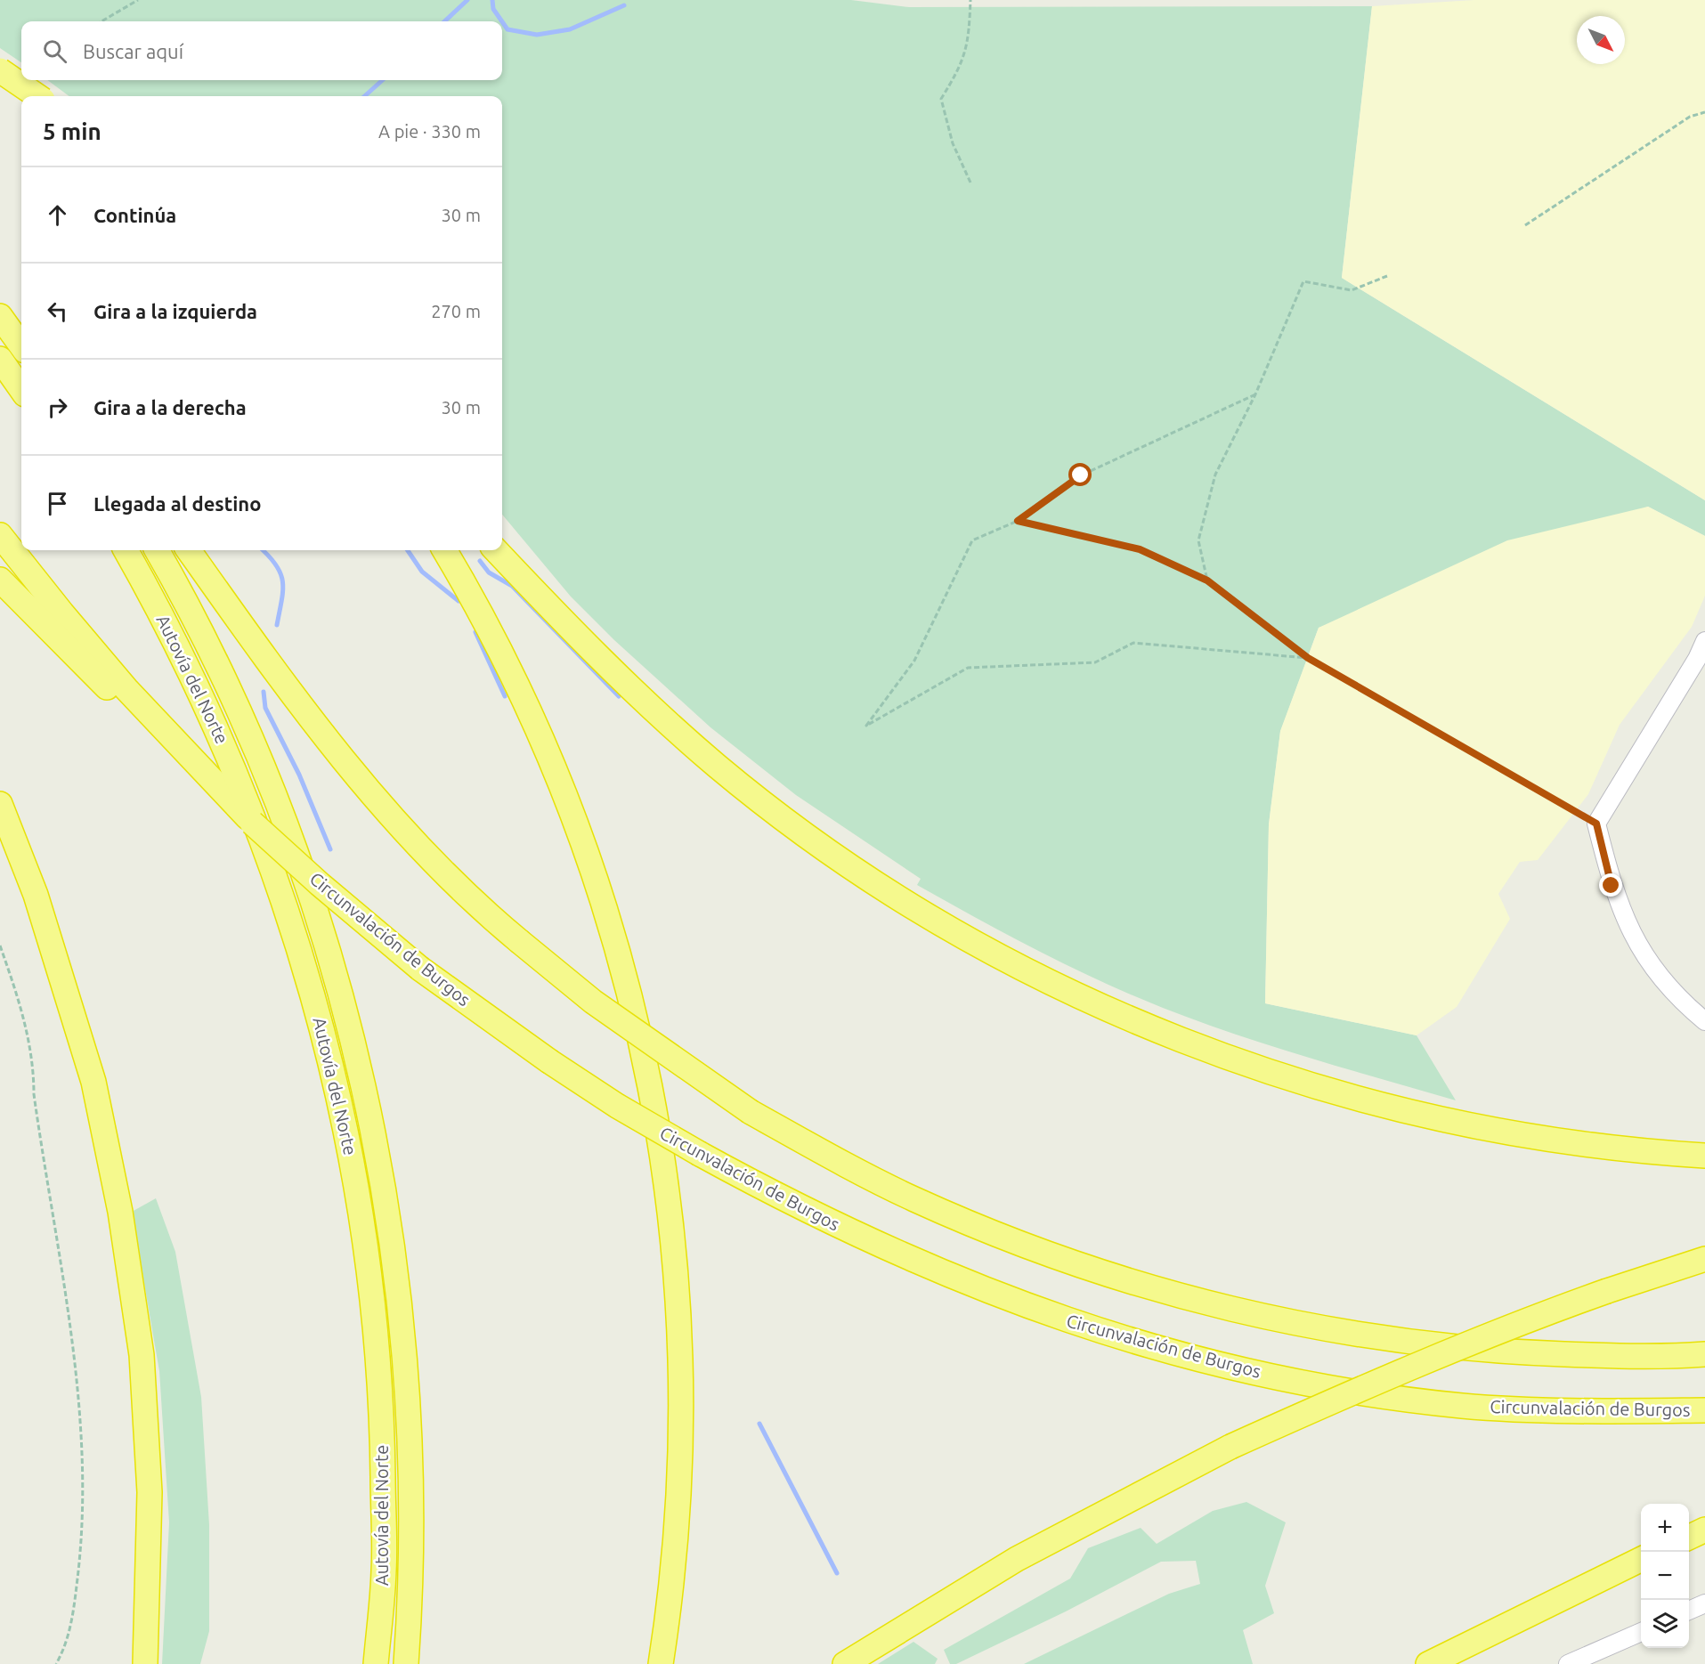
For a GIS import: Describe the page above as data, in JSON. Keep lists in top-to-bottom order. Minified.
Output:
{"streets":{"highway":["Autovía del Norte","Circunvalación de Burgos"]},"north":"bottom right","page":{"search":"Buscar aquí","heading":["5 min","A pie · 330 m"],"list":[["Continúa","30 m"],["Gira a la izquierda","270 m"],["Gira a la derecha","30 m"],"Llegada al destino"],"map_buttons":["+","−"]}}
